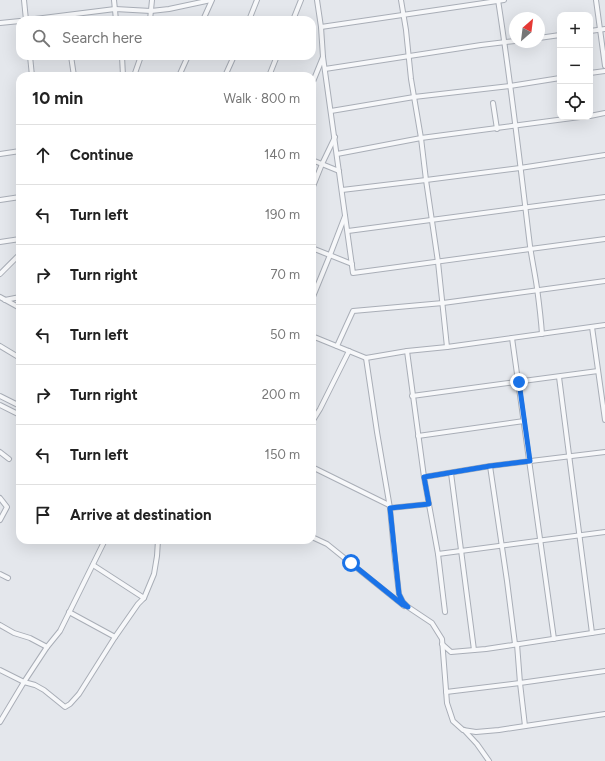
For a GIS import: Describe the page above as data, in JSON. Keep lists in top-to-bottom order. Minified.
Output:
{"north":"top right","page":{"map_buttons":["+","−"],"search":"Search here","heading":["10 min","Walk · 800 m"],"list":[["Continue","140 m"],["Turn left","190 m"],["Turn right","70 m"],["Turn left","50 m"],["Turn right","200 m"],["Turn left","150 m"],"Arrive at destination"]}}
